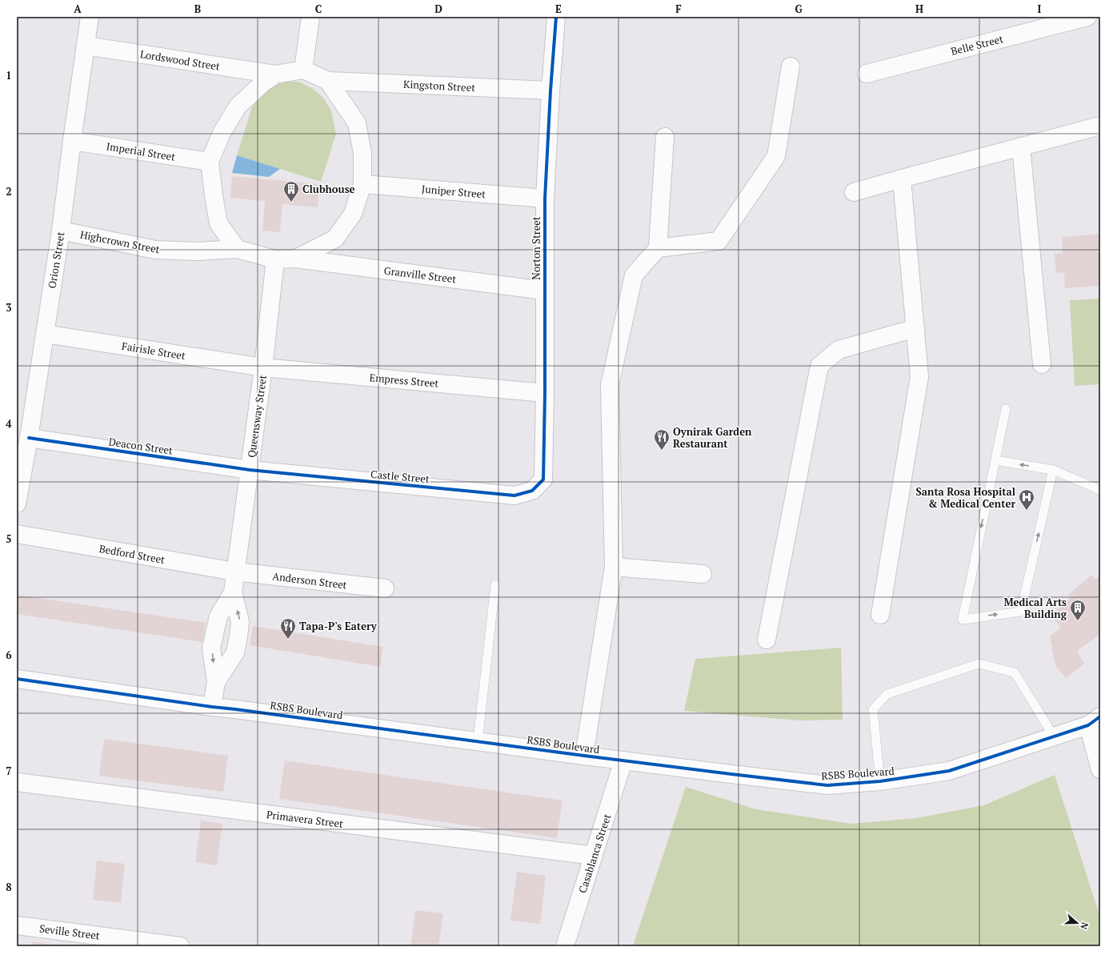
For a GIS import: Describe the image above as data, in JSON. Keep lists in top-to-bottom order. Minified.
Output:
{"streets":{"street":["Belle Street","Lordswood Street","Kingston Street","Imperial Street","Juniper Street","Highcrown Street","Norton Street","Orion Street","Granville Street","Fairisle Street","Empress Street","Queensway Street","Deacon Street","Castle Street","Bedford Street","Anderson Street","RSBS Boulevard","Primavera Street","Casablanca Street","Seville Street"]},"crossings":[["Lordswood Street","Orion Street"],["Kingston Street","Norton Street"],["Imperial Street","Orion Street"],["Juniper Street","Norton Street"],["Highcrown Street","Orion Street"],["Norton Street","Granville Street"],["Norton Street","Empress Street"],["Norton Street","Castle Street"],["Orion Street","Fairisle Street"],["Orion Street","Deacon Street"],["Fairisle Street","Empress Street"],["Fairisle Street","Queensway Street"],["Empress Street","Queensway Street"],["Queensway Street","Deacon Street"],["Queensway Street","Castle Street"],["Queensway Street","Bedford Street"],["Queensway Street","Anderson Street"],["Queensway Street","RSBS Boulevard"],["Deacon Street","Castle Street"],["Bedford Street","Anderson Street"],["RSBS Boulevard","Casablanca Street"],["Primavera Street","Casablanca Street"]],"places":{"building":["Clubhouse","Medical Arts Building"],"restaurant":["Oynirak Garden Restaurant","Tapa-P's Eatery"],"hospital":["Santa Rosa Hospital & Medical Center"]},"north":"right","grid":{"columns":["A","B","C","D","E","F","G","H","I"],"rows":["1","2","3","4","5","6","7","8"]}}
